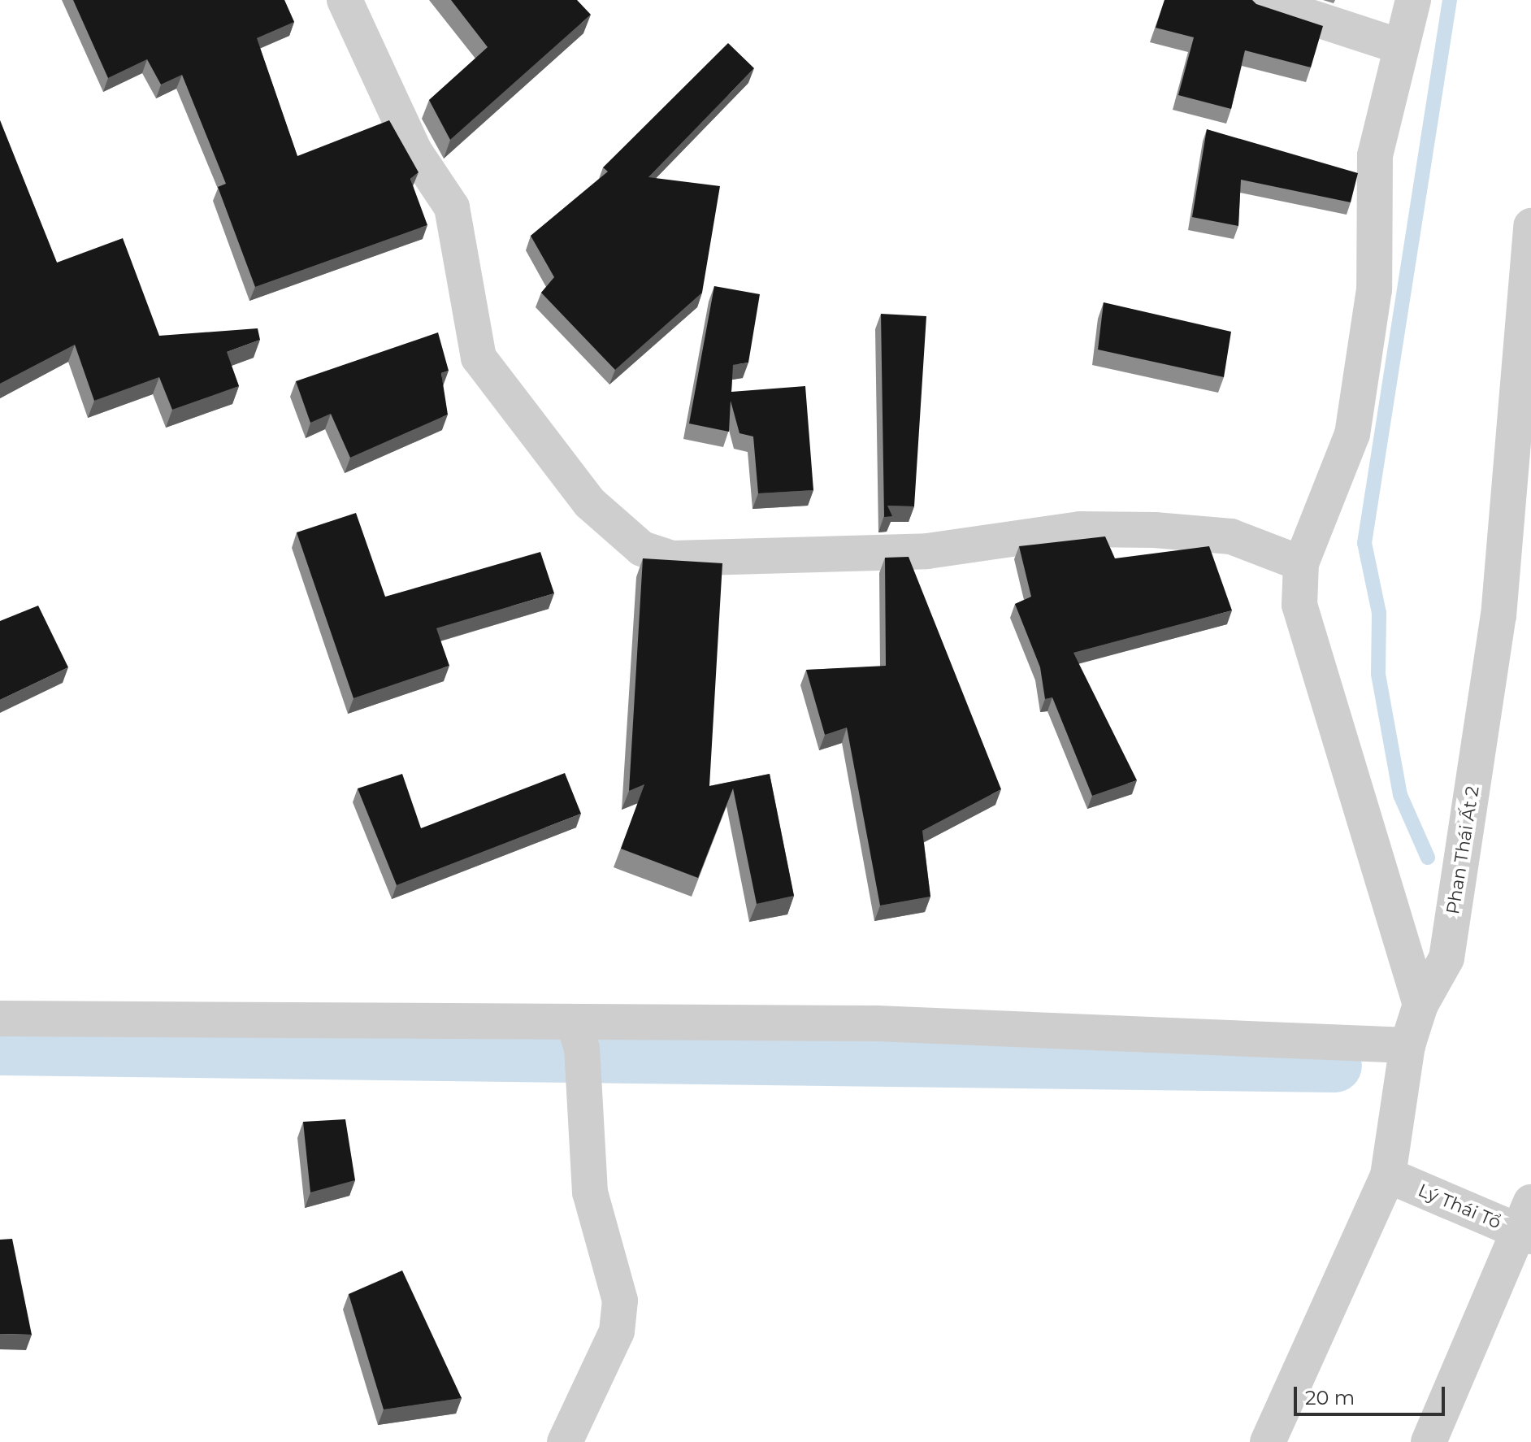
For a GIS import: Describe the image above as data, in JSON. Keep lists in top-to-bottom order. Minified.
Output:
{"streets":{"street":["Phan Thái Ất 2","Lý Thái Tổ"]},"crossings":[["Phan Thái Ất 2","Lý Thái Tổ"]],"scale_bar":"20 m"}
